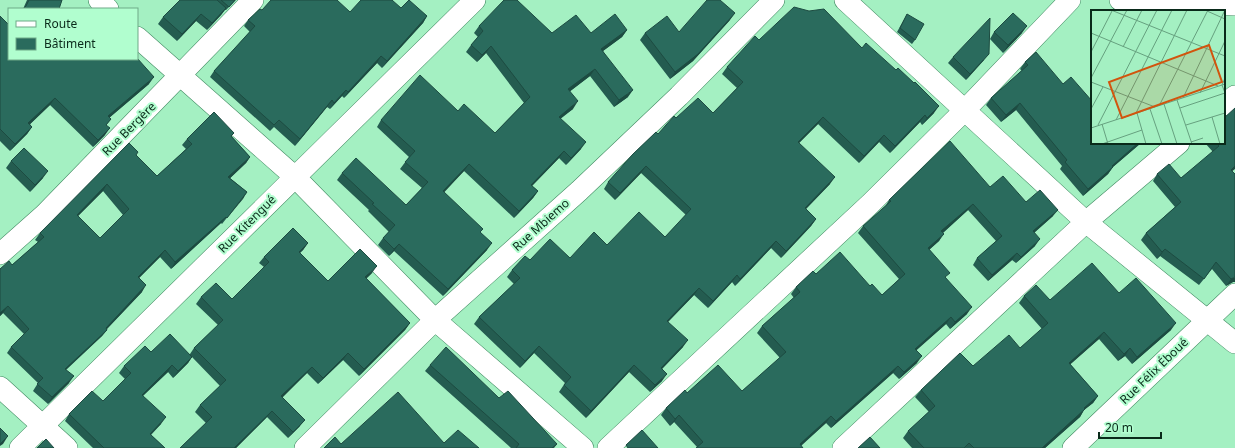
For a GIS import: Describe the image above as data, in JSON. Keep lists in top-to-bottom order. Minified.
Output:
{"streets":{"street":["Rue Bergère","Rue Kitengué","Rue Mbiemo","Rue Félix Éboué"]},"legend":["Route","Bâtiment"],"scale_bar":"20 m"}
